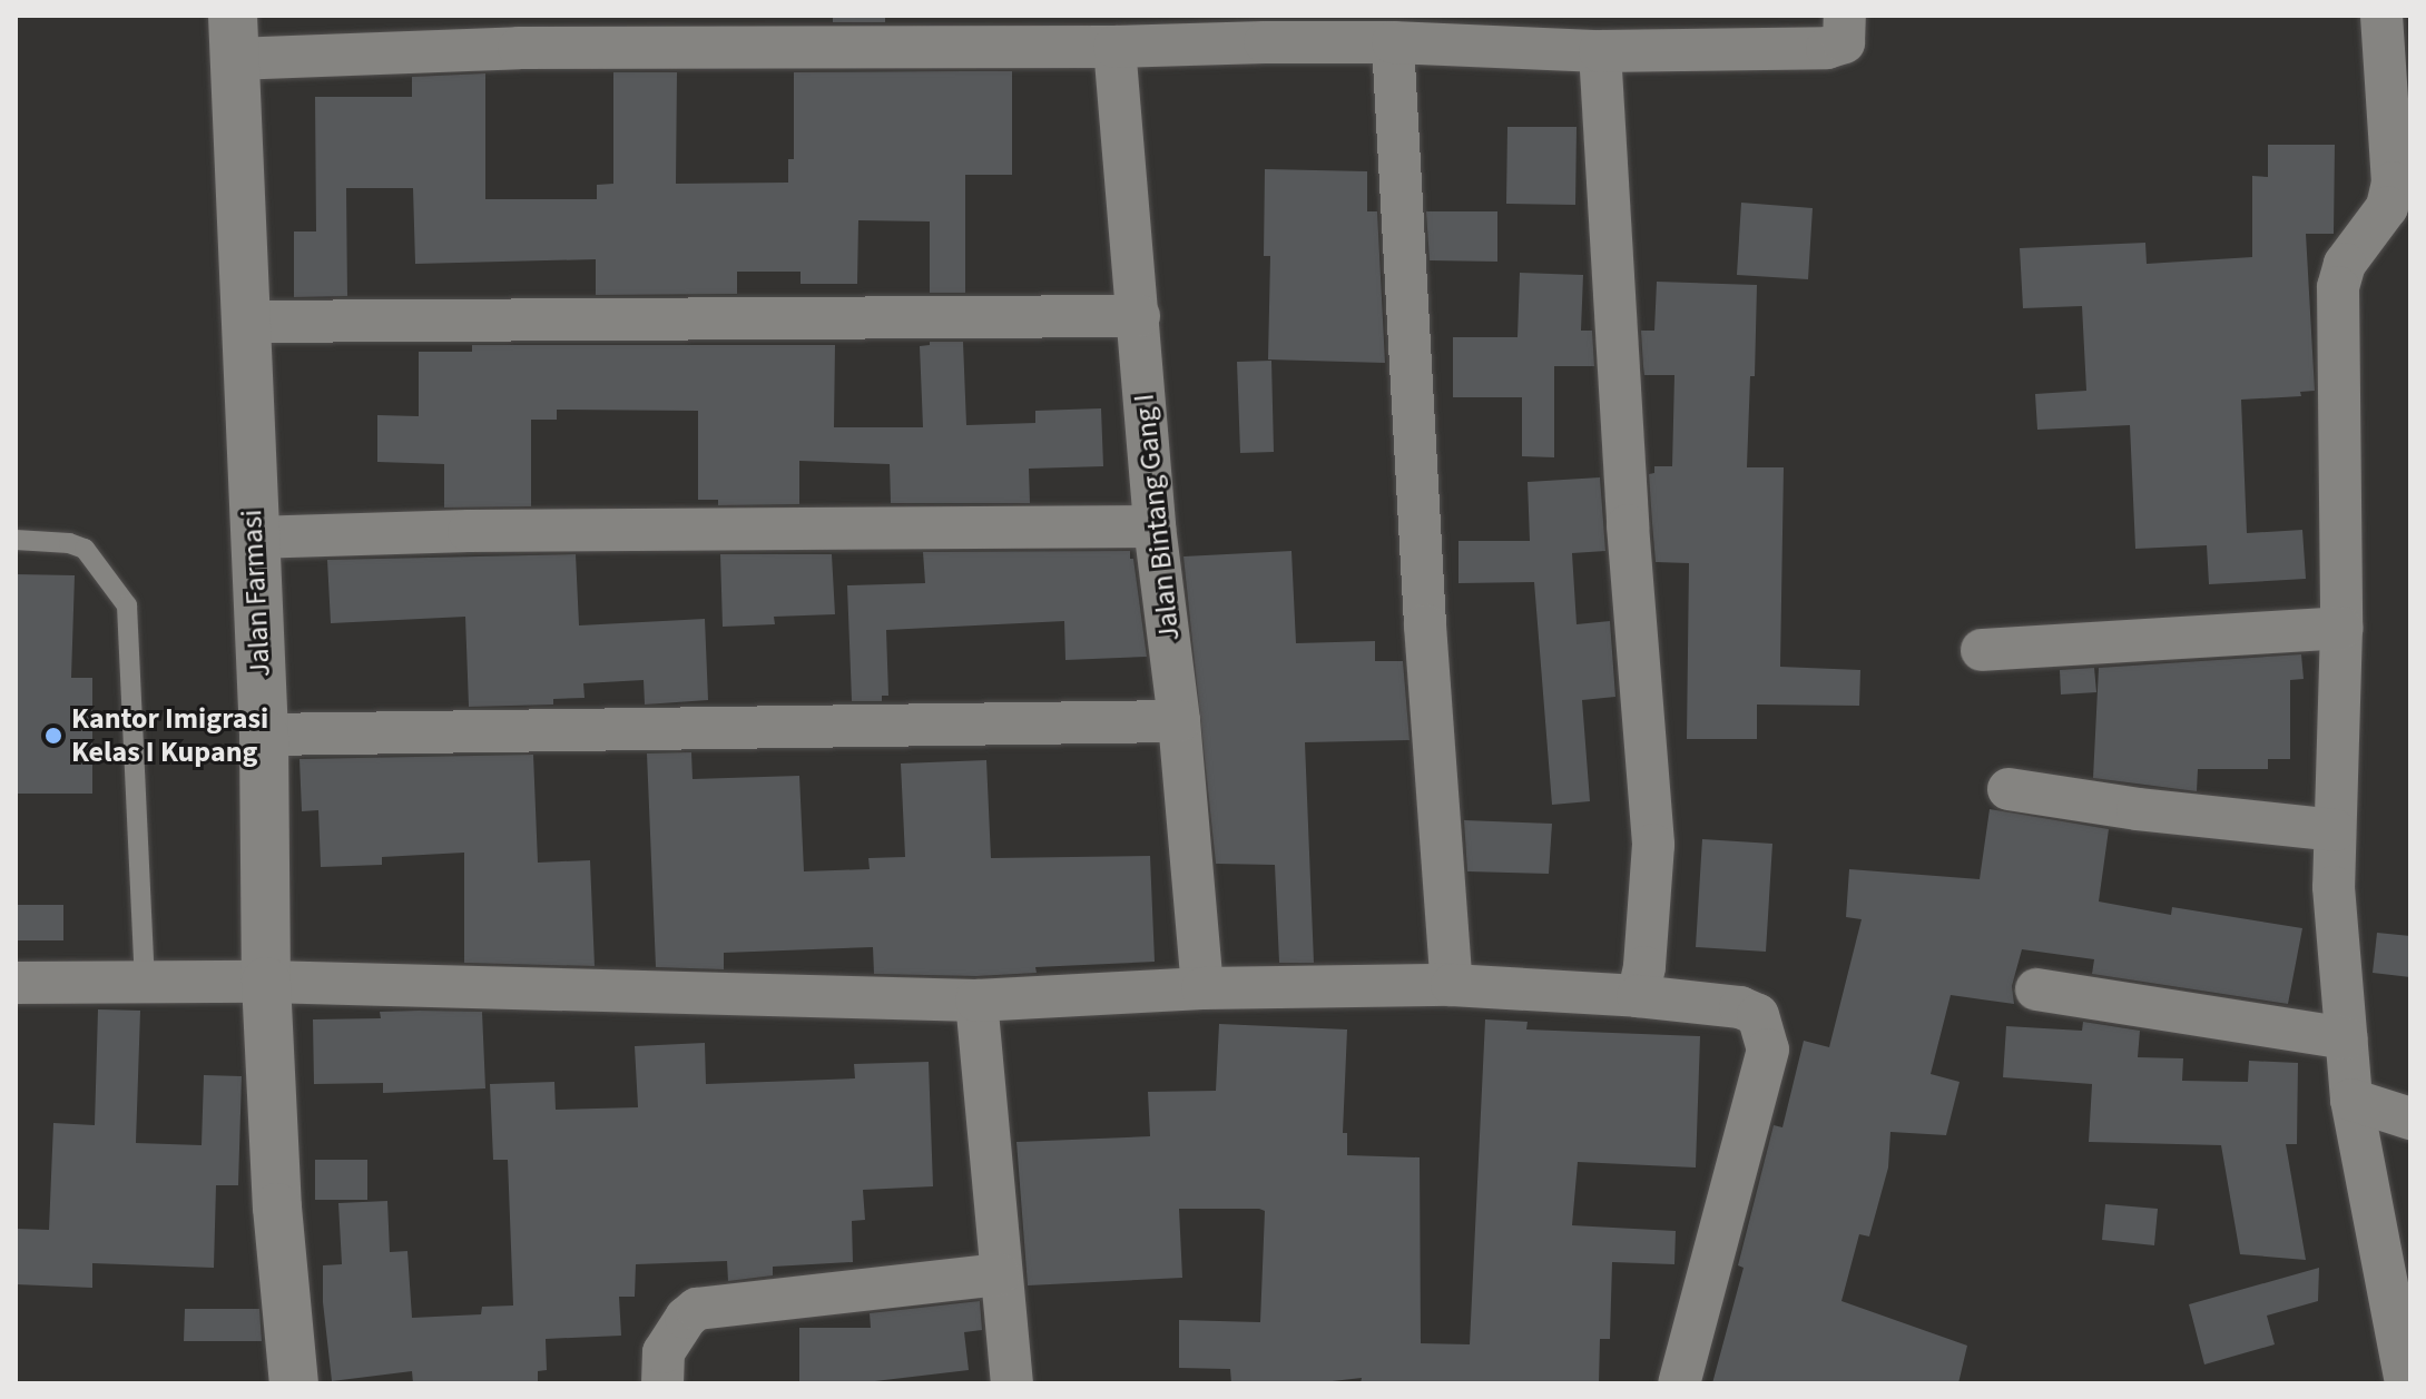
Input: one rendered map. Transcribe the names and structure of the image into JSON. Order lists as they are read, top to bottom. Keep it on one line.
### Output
{"streets":{"street":["Jalan Bintang Gang I","Jalan Farmasi"]},"places":["Kantor Imigrasi Kelas I Kupang"]}
